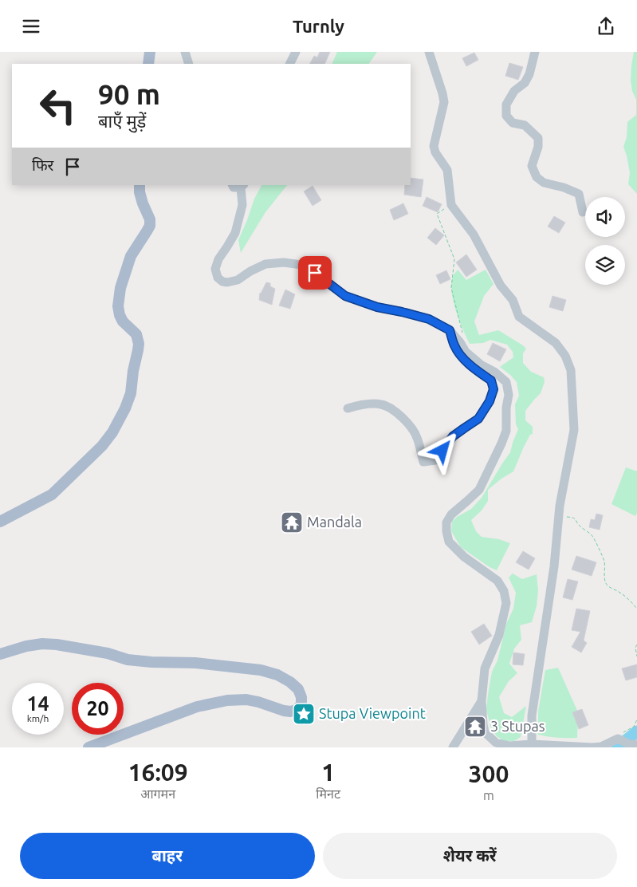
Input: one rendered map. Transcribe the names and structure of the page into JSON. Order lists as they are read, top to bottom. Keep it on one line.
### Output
{"places":{"temple":["Mandala","3 Stupas"],"place":["Stupa Viewpoint"]},"page":{"header":"Turnly","turn":["90 m","बाएँ मुड़ें"],"then":"फिर","speed":"14 km/h","limit":"20","eta":["16:09","आगमन","1","मिनट","300","m"],"buttons":["बाहर","शेयर करें"]}}
